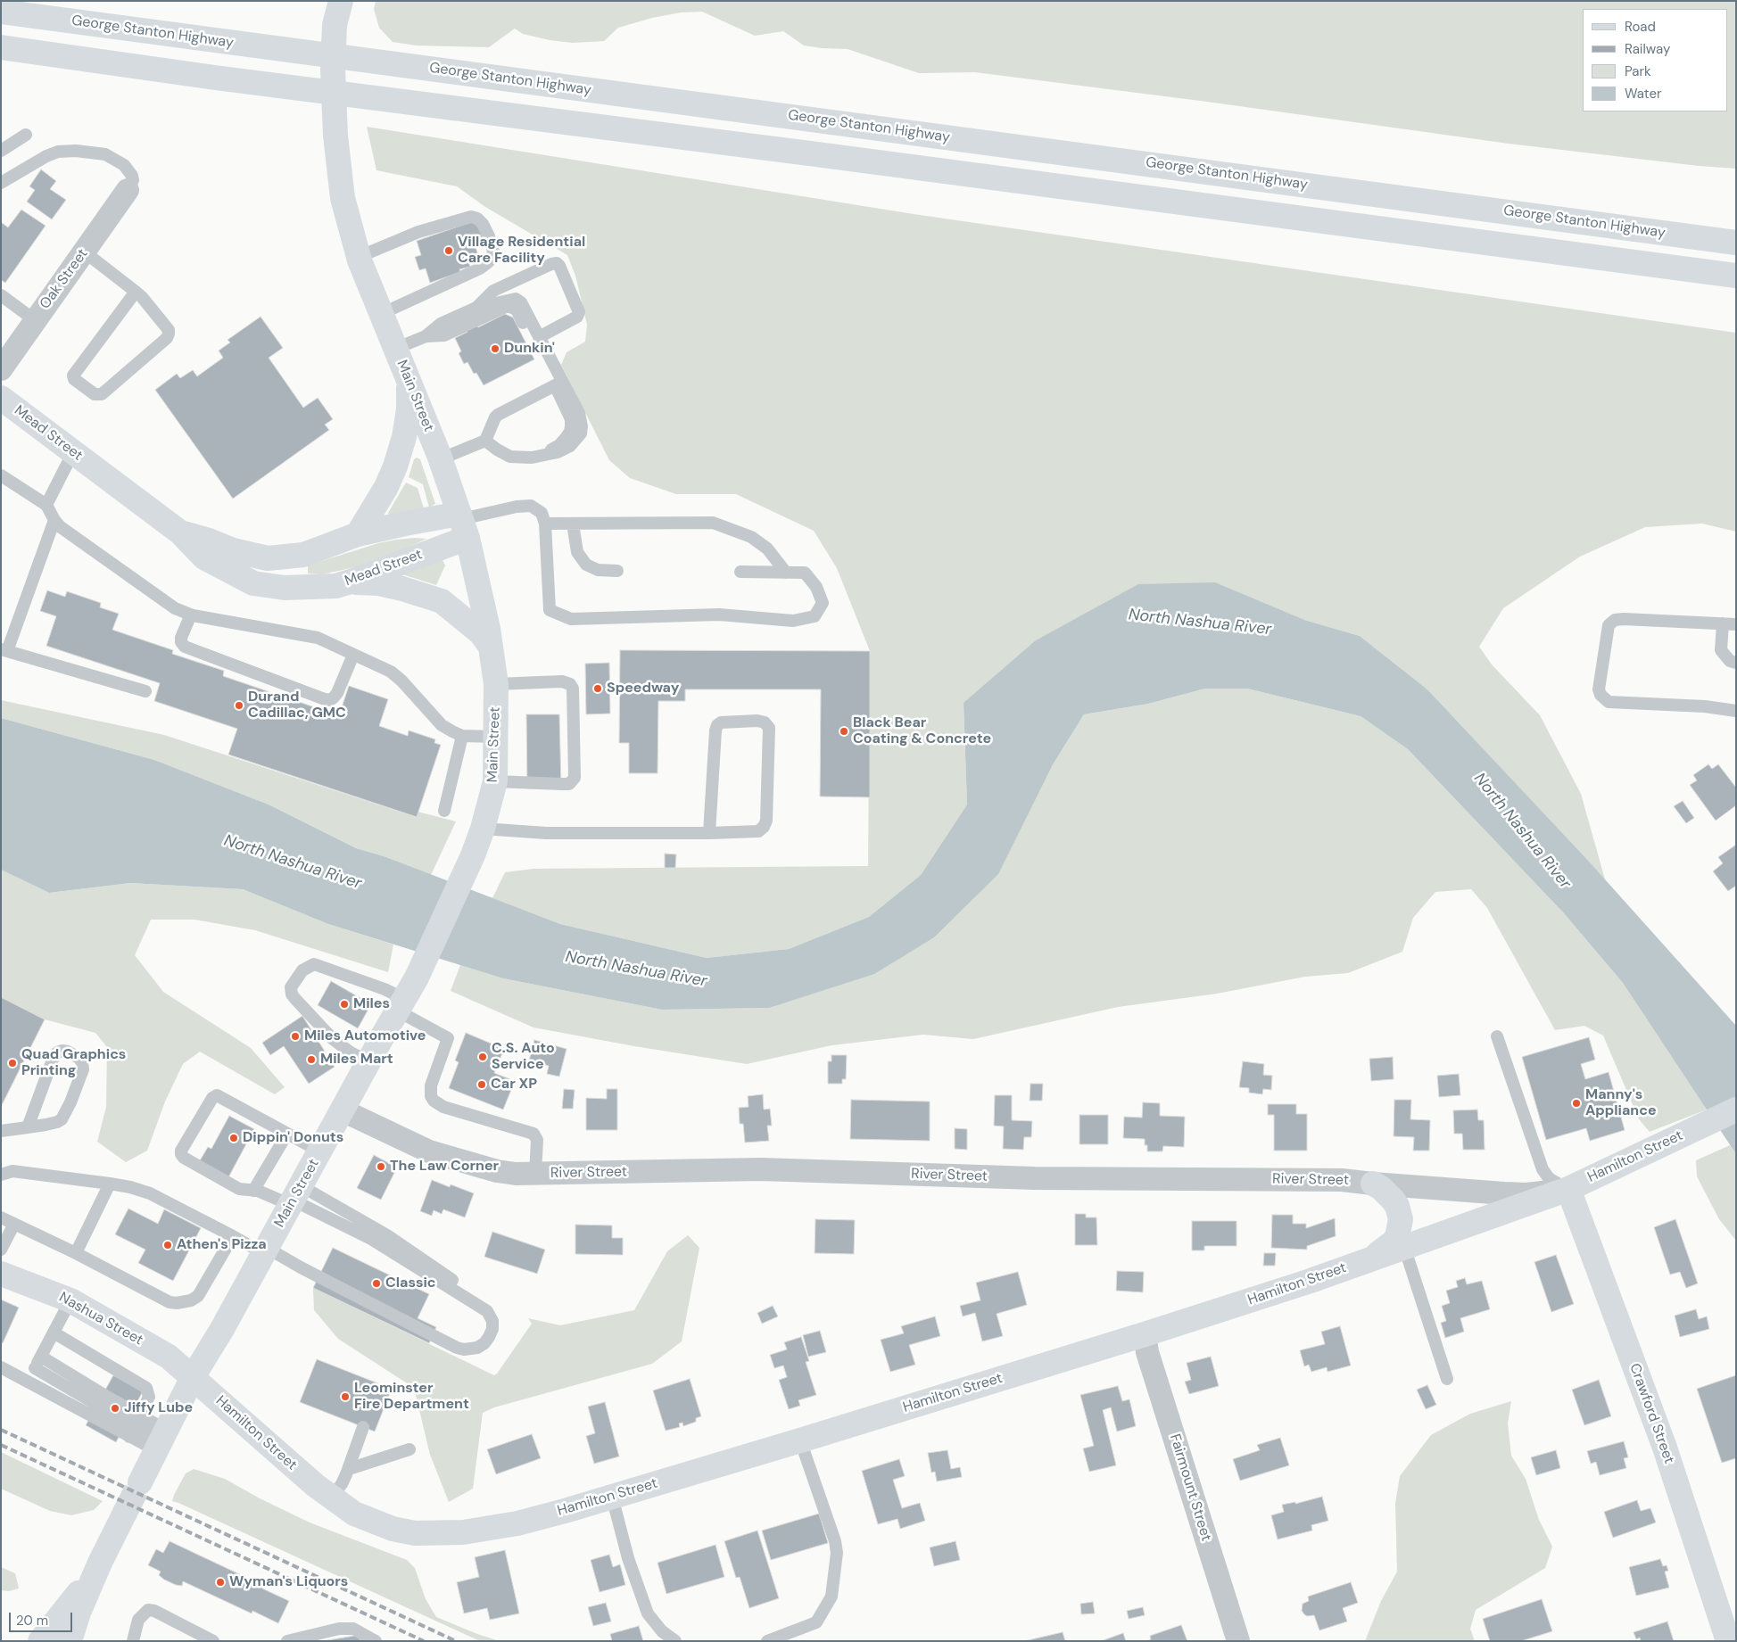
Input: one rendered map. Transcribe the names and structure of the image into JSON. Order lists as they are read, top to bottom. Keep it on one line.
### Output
{"streets":{"main road":["George Stanton Highway","Main Street","Mead Street","Hamilton Street","Nashua Street","Crawford Street"],"street":["Oak Street","River Street","Fairmount Street"]},"crossings":[["Main Street","Mead Street"],["Main Street","Hamilton Street"],["Main Street","River Street"],["Main Street","Nashua Street"],["Hamilton Street","River Street"],["Hamilton Street","Nashua Street"],["Hamilton Street","Crawford Street"],["Hamilton Street","Fairmount Street"],["River Street","Crawford Street"]],"water":["North Nashua River"],"places":["Village Residential Care Facility","Dunkin'","Speedway","Durand Cadillac, GMC","Black Bear Coating & Concrete","Miles","Miles Automotive","C.S. Auto Service","Miles Mart","Quad Graphics Printing","Car XP","Manny's Appliance","Dippin' Donuts","The Law Corner","Athen's Pizza","Classic","Leominster Fire Department","Jiffy Lube","Wyman's Liquors"],"legend":["Road","Railway","Park","Water"],"scale_bar":"20 m"}
